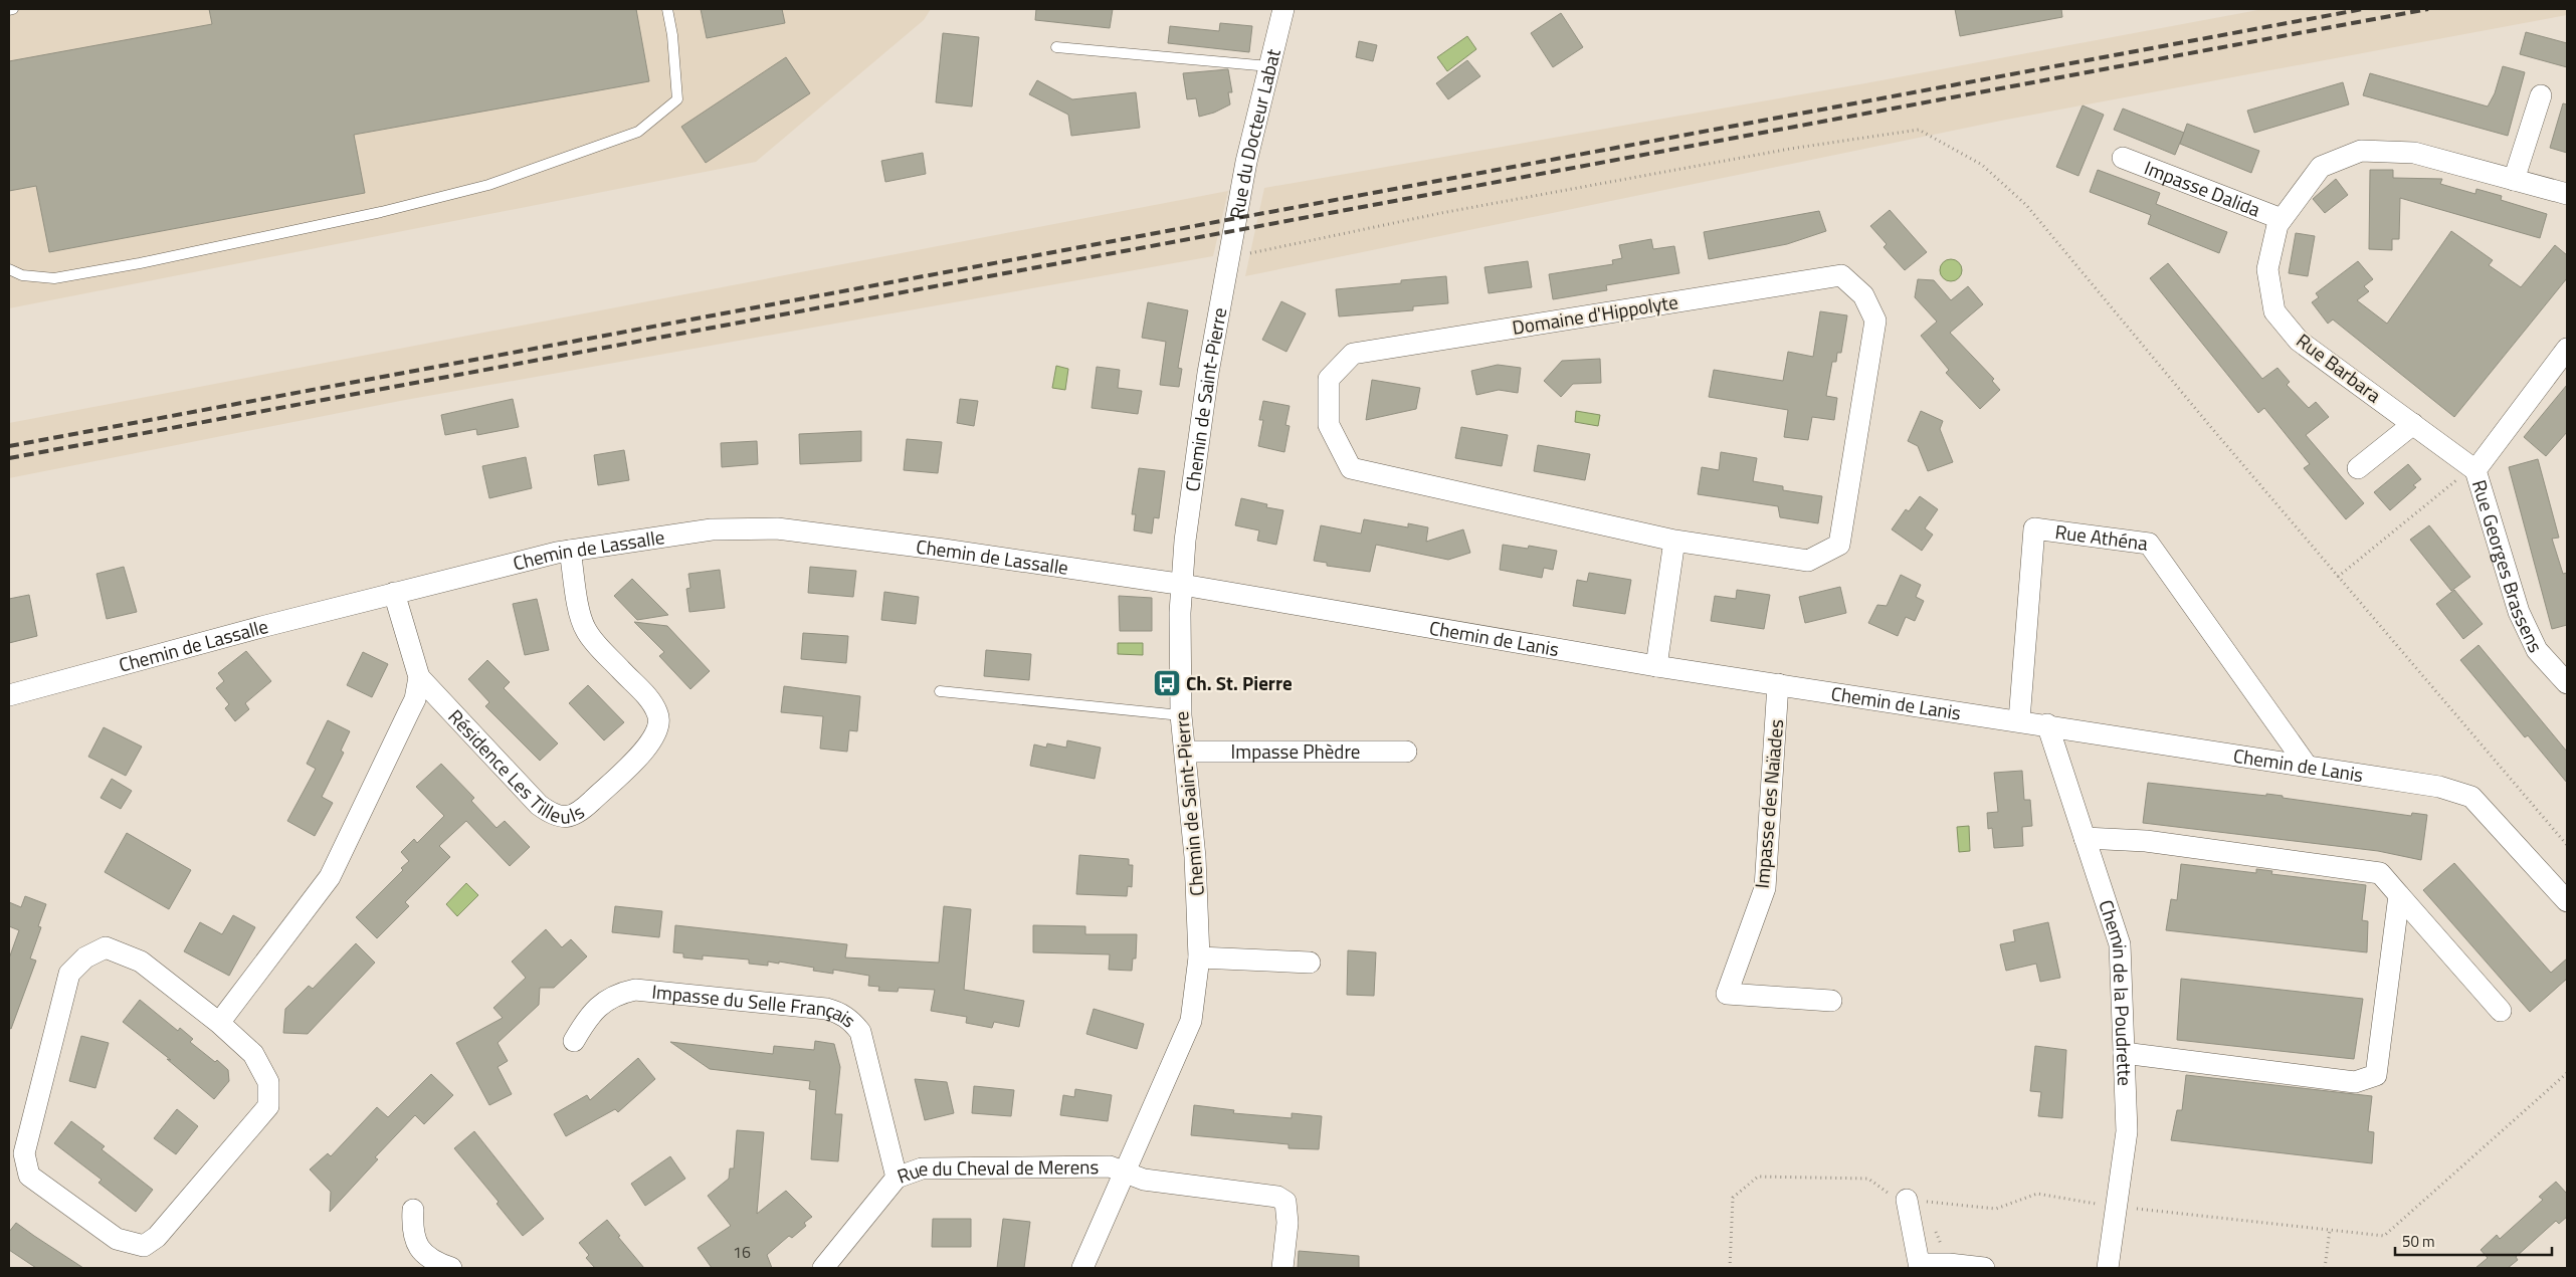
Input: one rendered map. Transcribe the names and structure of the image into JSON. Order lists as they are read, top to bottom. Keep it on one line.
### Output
{"streets":{"street":["Rue du Docteur Labat","Impasse Dalida","Domaine d'Hippolyte","Rue Barbara","Chemin de Saint-Pierre","Rue Athéna","Chemin de Lassalle","Rue Georges Brassens","Chemin de Lanis","Impasse Phèdre","Résidence Les Tilleuls","Impasse des Naïades","Chemin de la Poudrette","Impasse du Selle Français","Rue du Cheval de Merens"]},"crossings":[["Rue du Docteur Labat","Chemin de Saint-Pierre"],["Impasse Dalida","Rue Barbara"],["Rue Barbara","Rue Georges Brassens"],["Chemin de Saint-Pierre","Chemin de Lassalle"],["Chemin de Saint-Pierre","Chemin de Lanis"],["Chemin de Saint-Pierre","Impasse Phèdre"],["Chemin de Saint-Pierre","Rue du Cheval de Merens"],["Rue Athéna","Chemin de Lanis"],["Chemin de Lassalle","Chemin de Lanis"],["Chemin de Lassalle","Résidence Les Tilleuls"],["Chemin de Lanis","Impasse des Naïades"],["Chemin de Lanis","Chemin de la Poudrette"],["Impasse du Selle Français","Rue du Cheval de Merens"]],"places":{"bus stop":["Ch. St. Pierre"]},"house_numbers":["16"],"scale_bar":"50 m"}
